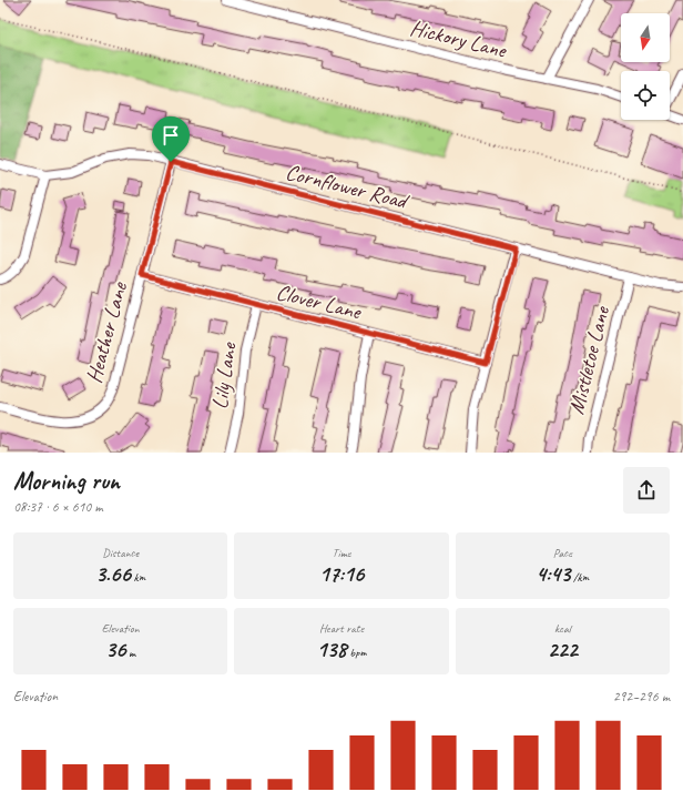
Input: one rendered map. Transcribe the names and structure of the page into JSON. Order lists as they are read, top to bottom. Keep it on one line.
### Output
{"streets":{"street":["Hickory Lane","Cornflower Road","Clover Lane","Heather Lane","Mistletoe Lane","Lily Lane"]},"crossings":[["Cornflower Road","Heather Lane"],["Cornflower Road","Mistletoe Lane"],["Clover Lane","Heather Lane"],["Clover Lane","Lily Lane"]],"north":"bottom","page":{"heading":["Morning run","08:37 · 6 × 610 m"],"stats":[["Distance","3.66 km"],["Time","17:16"],["Pace","4:43 /km"],["Elevation","36 m"],["Heart rate","138 bpm"],["kcal","222"]],"chart":["Elevation","292–296 m"]}}
